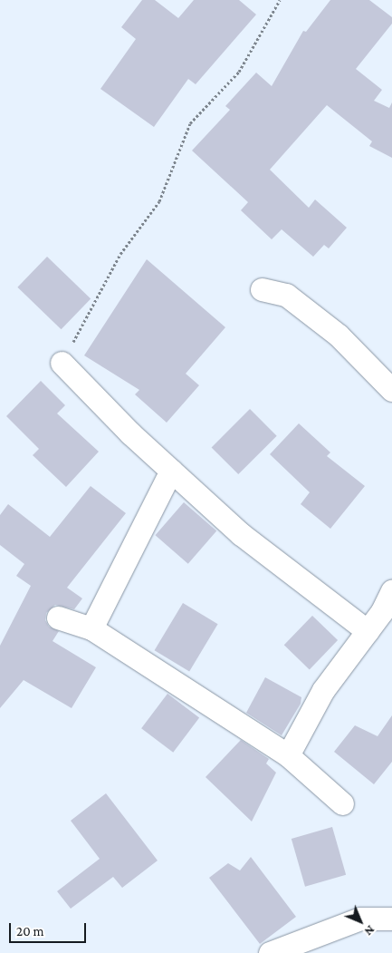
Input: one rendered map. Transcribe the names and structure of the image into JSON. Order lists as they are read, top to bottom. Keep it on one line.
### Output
{"scale_bar":"20 m","north":"bottom right"}
